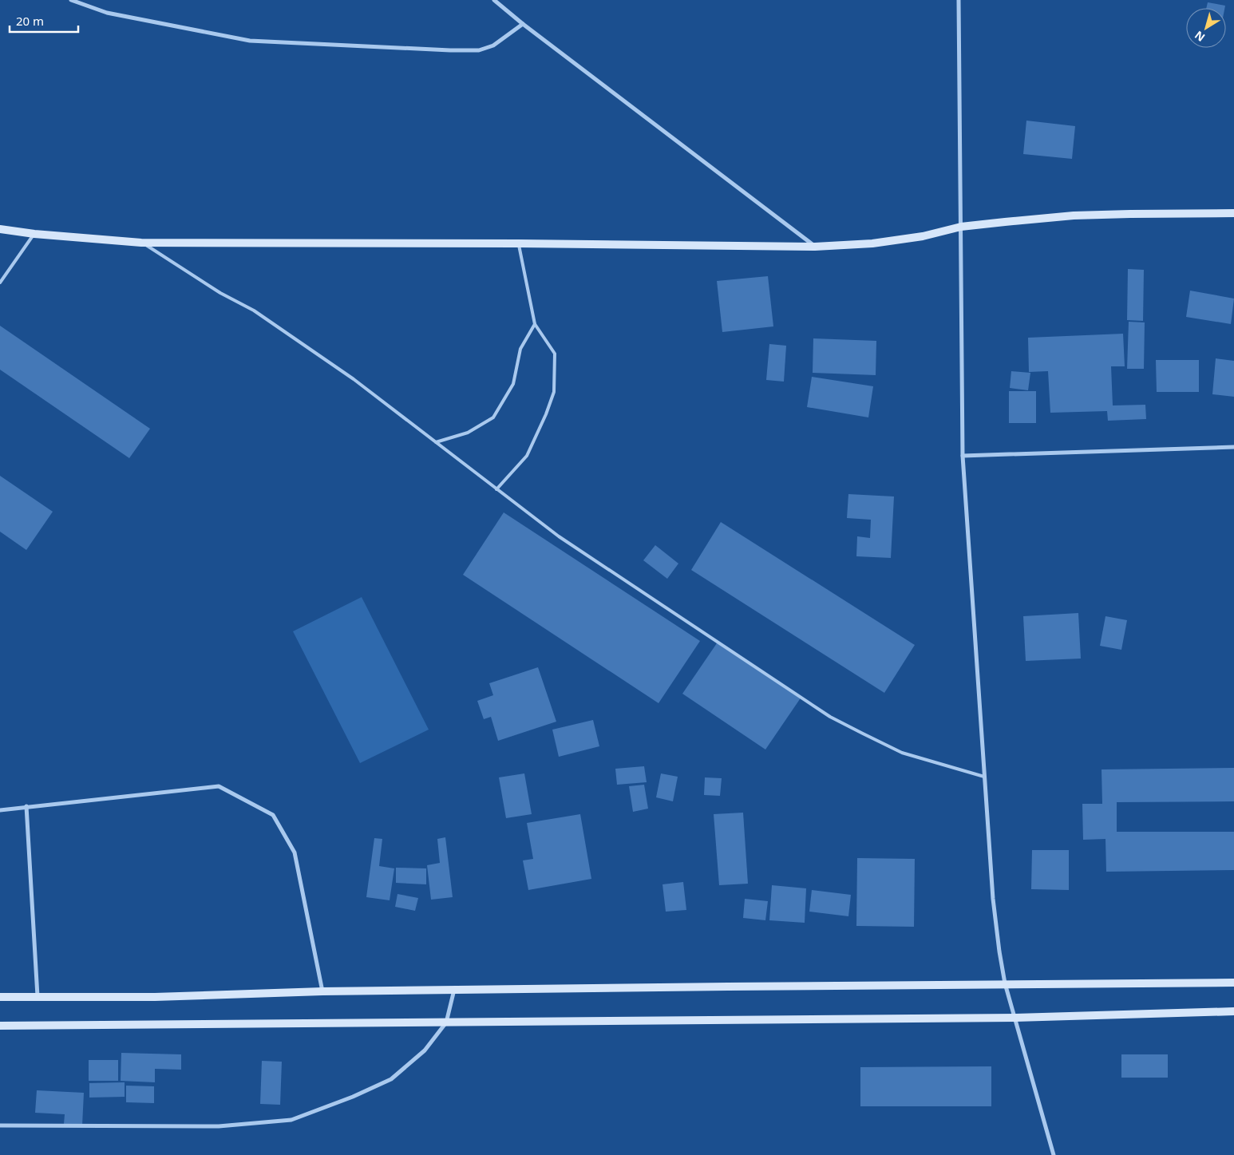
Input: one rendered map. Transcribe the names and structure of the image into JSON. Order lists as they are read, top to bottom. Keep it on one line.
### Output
{"scale_bar":"20 m","north":"bottom left"}
